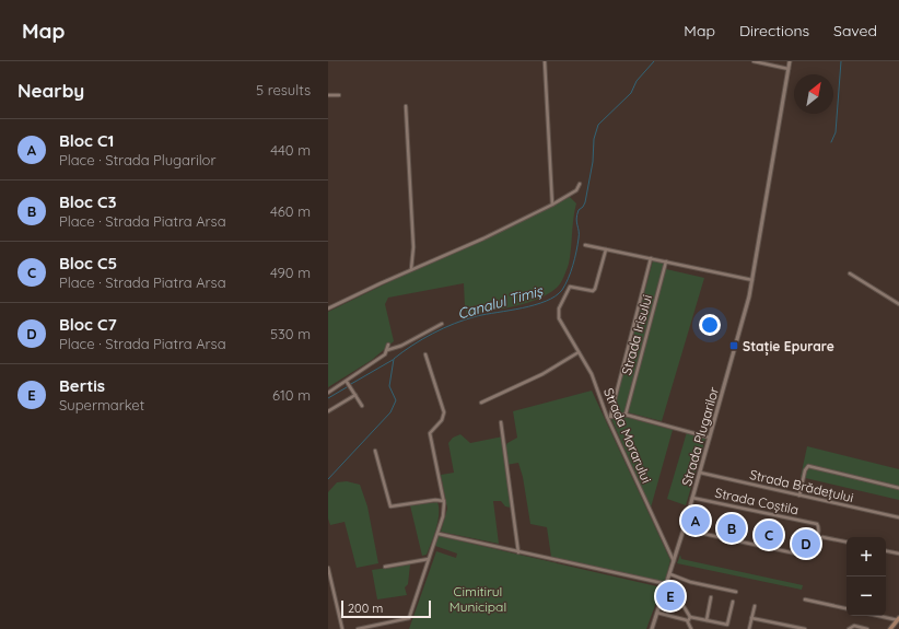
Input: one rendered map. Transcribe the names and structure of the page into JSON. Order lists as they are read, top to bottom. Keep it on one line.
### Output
{"streets":{"street":["Strada Irisului","Strada Morarului","Strada Plugarilor","Strada Brădețului","Strada Coștila"]},"crossings":[["Strada Morarului","Strada Plugarilor"],["Strada Plugarilor","Strada Brădețului"],["Strada Plugarilor","Strada Coștila"]],"water":["Canalul Timiș"],"parks":["Cimitirul Municipal"],"places":{"transit":["Stație Epurare"]},"scale_bar":"200 m","north":"top right","page":{"header":"Map","nav":["Map","Directions","Saved"],"heading":["Nearby","5 results"],"list":[{"mark":"A","name":"Bloc C1","note":"Place · Strada Plugarilor","value":"440 m"},{"mark":"B","name":"Bloc C3","note":"Place · Strada Piatra Arsa","value":"460 m"},{"mark":"C","name":"Bloc C5","note":"Place · Strada Piatra Arsa","value":"490 m"},{"mark":"D","name":"Bloc C7","note":"Place · Strada Piatra Arsa","value":"530 m"},{"mark":"E","name":"Bertis","note":"Supermarket","value":"610 m"}],"pins":["A","B","C","D","E"],"map_buttons":["+","−"],"scale":"200 m"}}
